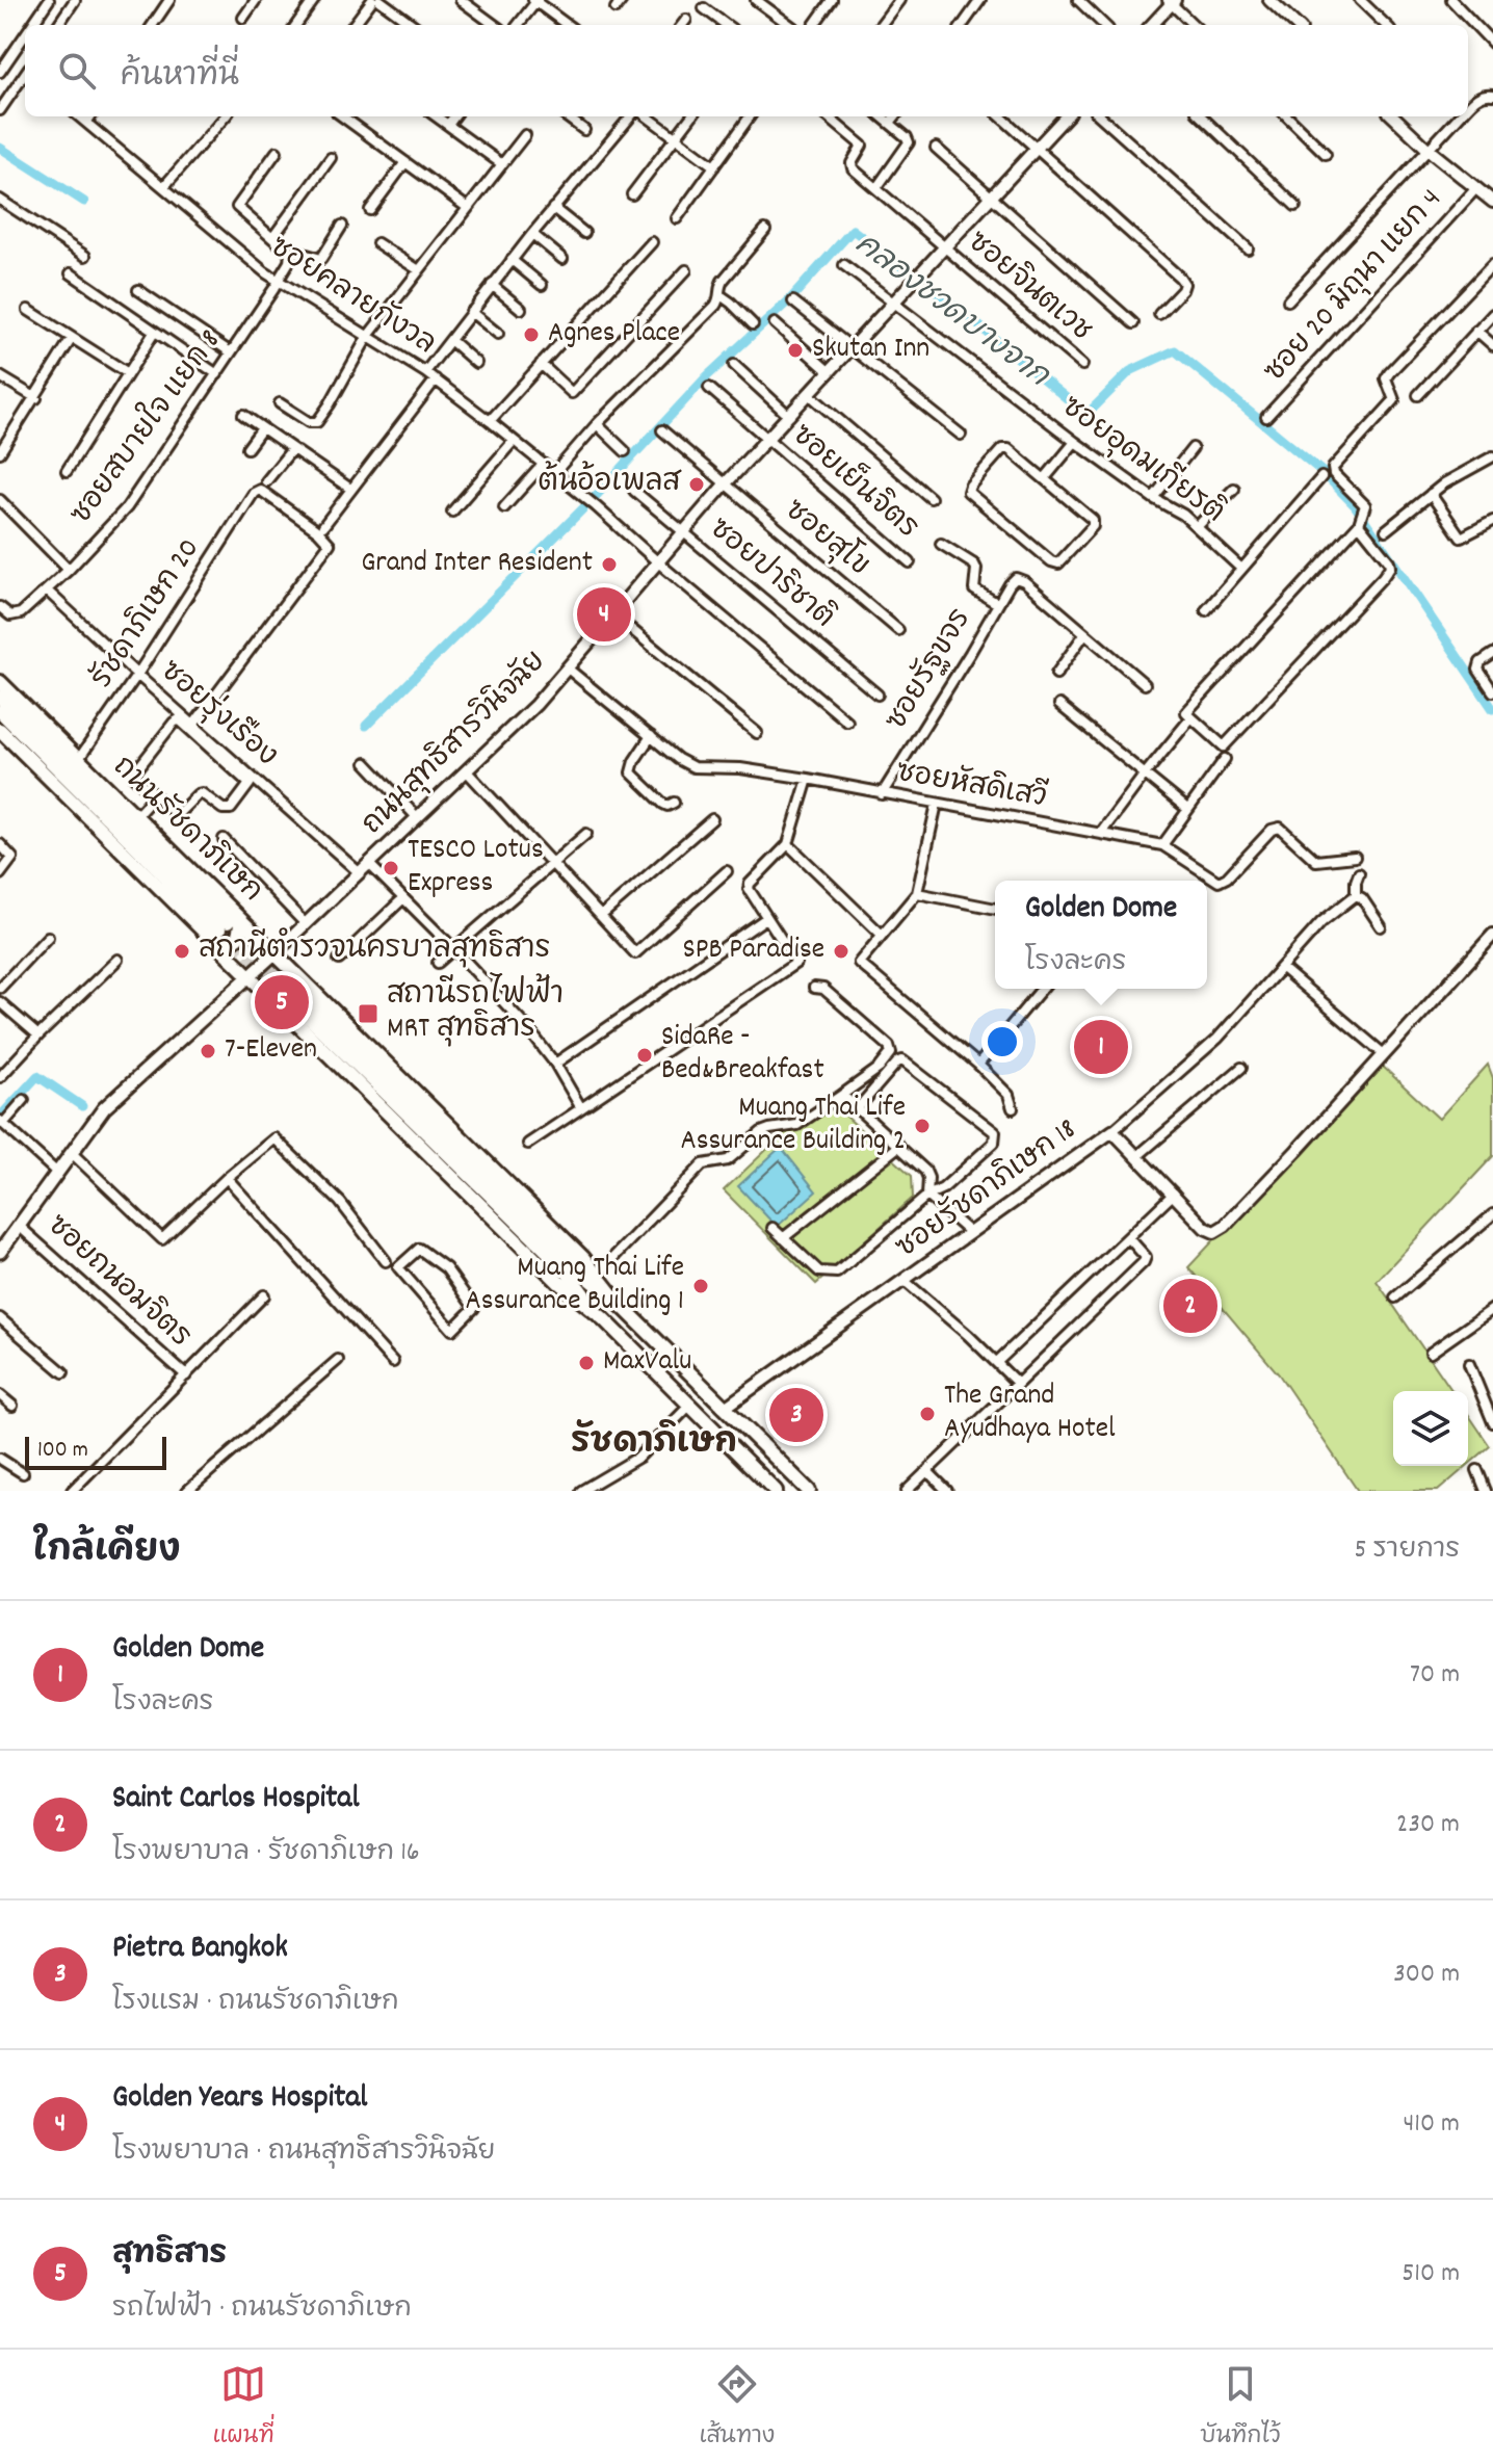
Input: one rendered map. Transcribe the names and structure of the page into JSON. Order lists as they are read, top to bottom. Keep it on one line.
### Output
{"streets":{"main road":["ถนนสุทธิสารวินิจฉัย","ถนนรัชดาภิเษก"],"street":["ซอย 20 มิถุนา แยก 4","ซอยจินตเวช","ซอยคลายกังวล","ซอยสบายใจ แยก 8","ซอยอุดมเกียรติ","ซอยเย็นจิตร","ซอยสุโข","ซอยปาริชาติ","รัชดาภิเษก 20","ซอยรัฐขจร","ซอยรุ่งเรือง","ซอยหัสดิเสวี","ซอยรัชดาภิเษก 18","ซอยถนอมจิตร"]},"crossings":[["ซอยจินตเวช","ถนนสุทธิสารวินิจฉัย"],["ซอยคลายกังวล","ซอยสบายใจ แยก 8"],["ซอยคลายกังวล","ถนนสุทธิสารวินิจฉัย"],["ซอยสบายใจ แยก 8","ซอยรุ่งเรือง"],["ซอยอุดมเกียรติ","ถนนสุทธิสารวินิจฉัย"],["ซอยเย็นจิตร","ถนนสุทธิสารวินิจฉัย"],["ซอยสุโข","ถนนสุทธิสารวินิจฉัย"],["ซอยปาริชาติ","ถนนสุทธิสารวินิจฉัย"],["รัชดาภิเษก 20","ซอยรุ่งเรือง"],["รัชดาภิเษก 20","ถนนรัชดาภิเษก"],["ซอยรัฐขจร","ซอยหัสดิเสวี"],["ซอยรุ่งเรือง","ถนนสุทธิสารวินิจฉัย"],["ถนนสุทธิสารวินิจฉัย","ซอยหัสดิเสวี"],["ถนนสุทธิสารวินิจฉัย","ถนนรัชดาภิเษก"],["ถนนสุทธิสารวินิจฉัย","ซอยถนอมจิตร"],["ถนนรัชดาภิเษก","ซอยรัชดาภิเษก 18"]],"districts":["รัชดาภิเษก"],"water":["คลองชวดบางจาก"],"places":{"other":["Agnes Place","Skutan Inn","ต้นอ้อเพลส","Grand Inter Resident","TESCO Lotus Express","สถานีตำรวจนครบาลสุทธิสาร","SPB Paradise","7-Eleven","SidaRe - Bed&Breakfast","Muang Thai Life Assurance Building 2","Muang Thai Life Assurance Building 1","MaxValu","The Grand Ayudhaya Hotel"],"transit":["สถานีรถไฟฟ้า MRT สุทธิสาร"]},"scale_bar":"100 m","page":{"search":"ค้นหาที่นี่","pins":["4","5","1","2","3"],"popup":["Golden Dome","โรงละคร"],"scale":"100 m","heading":["ใกล้เคียง","5 รายการ"],"list":[{"mark":"1","name":"Golden Dome","note":"โรงละคร","value":"70 m"},{"mark":"2","name":"Saint Carlos Hospital","note":"โรงพยาบาล · รัชดาภิเษก 16","value":"230 m"},{"mark":"3","name":"Pietra Bangkok","note":"โรงแรม · ถนนรัชดาภิเษก","value":"300 m"},{"mark":"4","name":"Golden Years Hospital","note":"โรงพยาบาล · ถนนสุทธิสารวินิจฉัย","value":"410 m"},{"mark":"5","name":"สุทธิสาร","note":"รถไฟฟ้า · ถนนรัชดาภิเษก","value":"510 m"}],"nav":["แผนที่","เส้นทาง","บันทึกไว้"]}}
